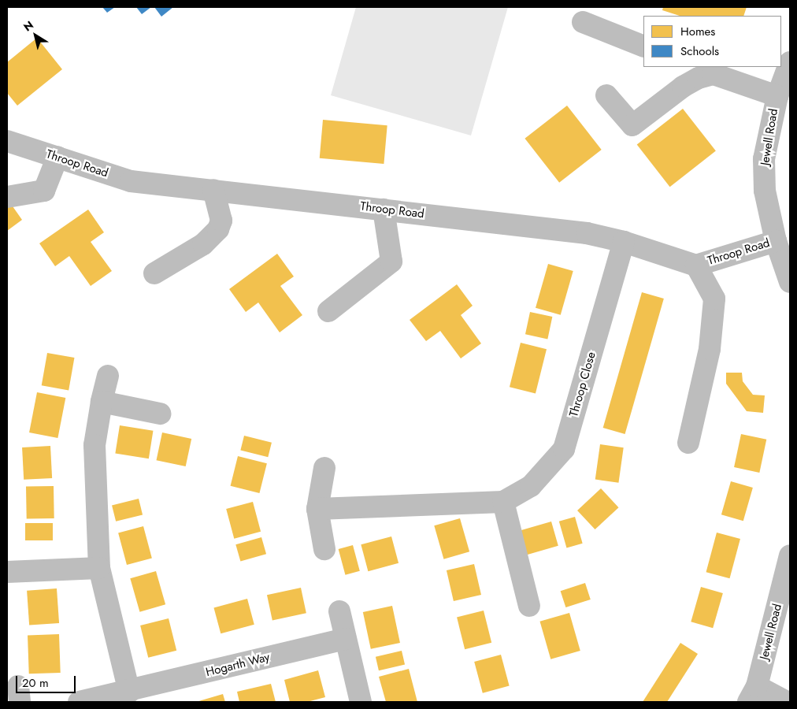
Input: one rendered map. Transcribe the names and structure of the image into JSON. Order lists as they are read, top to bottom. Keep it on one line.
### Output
{"streets":{"street":["Jewell Road","Throop Road","Throop Close","Hogarth Way"]},"crossings":[["Jewell Road","Throop Road"],["Throop Road","Throop Close"]],"legend":["Homes","Schools"],"scale_bar":"20 m","north":"top left"}
